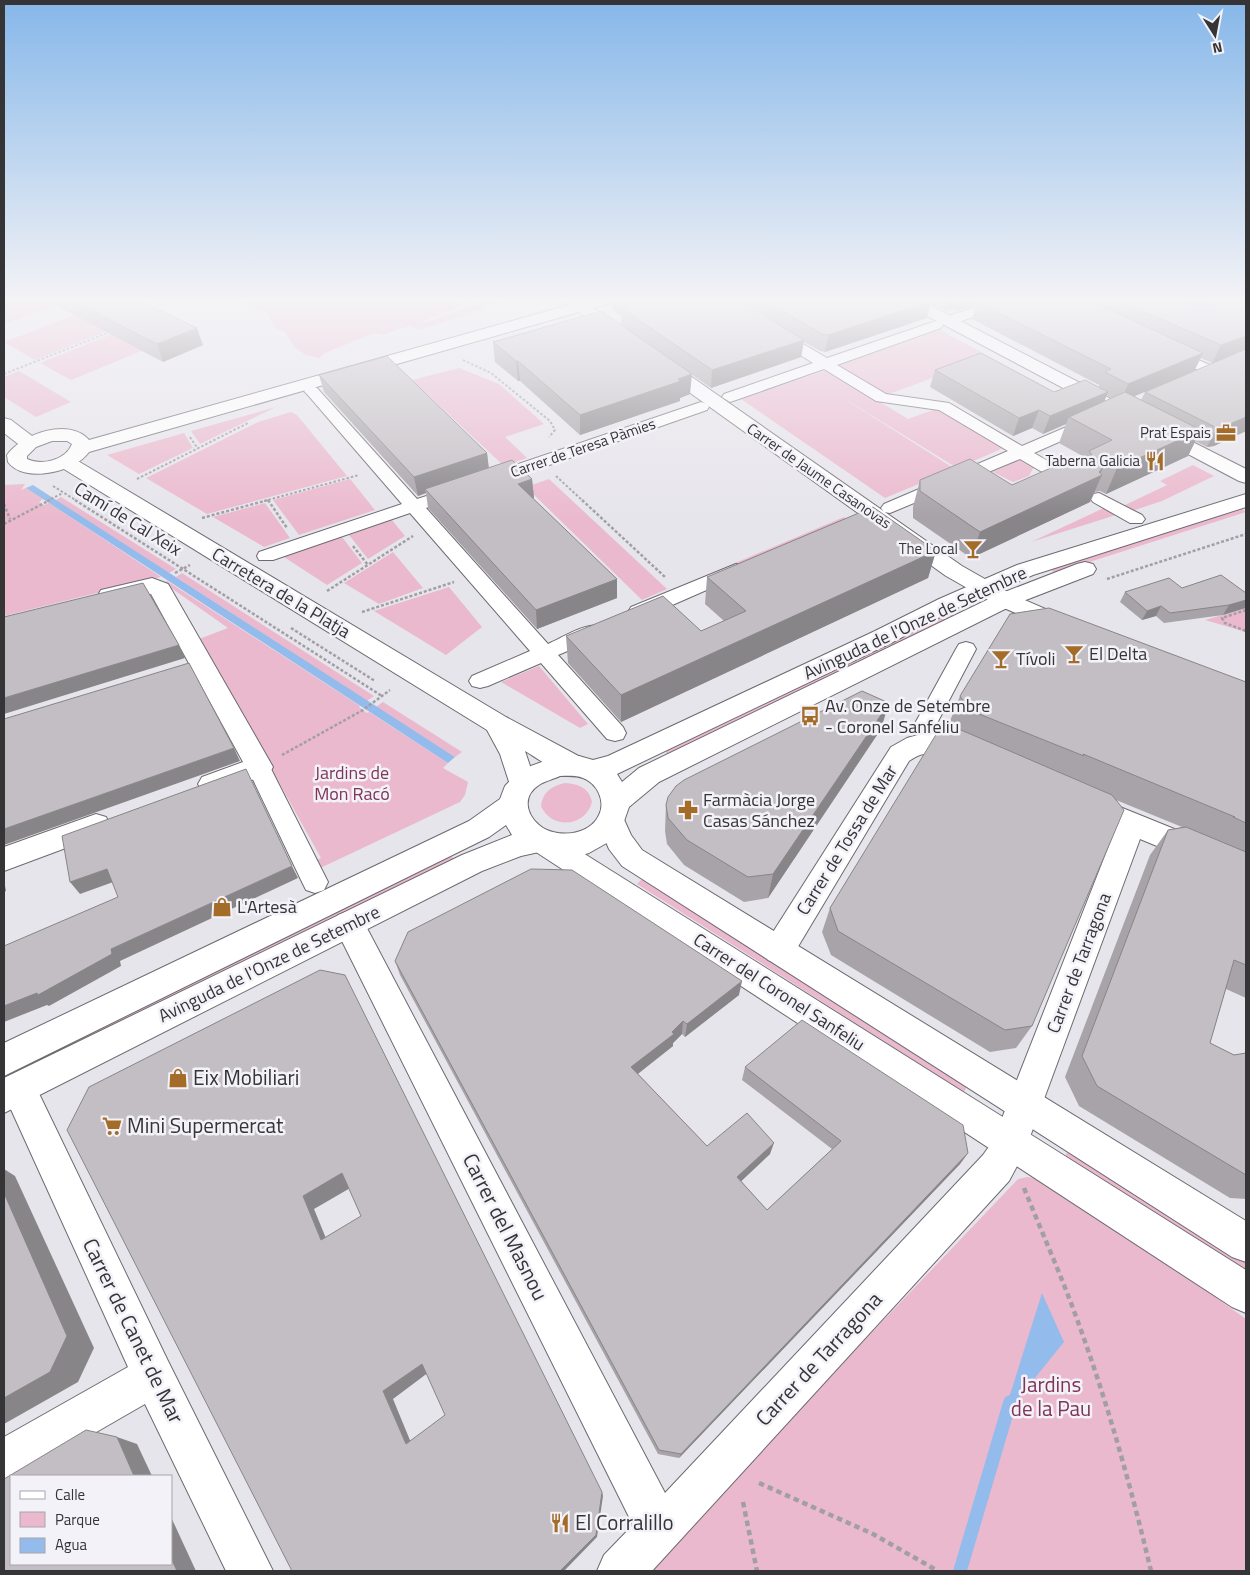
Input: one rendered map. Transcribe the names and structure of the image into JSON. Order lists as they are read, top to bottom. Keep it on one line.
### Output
{"streets":{"street":["Carrer de Teresa Pàmies","Carrer de Jaume Casanovas","Carretera de la Platja","Avinguda de l'Onze de Setembre","Carrer de Tossa de Mar","Carrer de Tarragona","Carrer del Coronel Sanfeliu","Carrer del Masnou","Carrer de Canet de Mar"],"path":["Camí de Cal Xeix"]},"crossings":[["Carrer de Jaume Casanovas","Avinguda de l'Onze de Setembre"],["Carretera de la Platja","Avinguda de l'Onze de Setembre"],["Carretera de la Platja","Carrer del Coronel Sanfeliu"],["Avinguda de l'Onze de Setembre","Carrer del Coronel Sanfeliu"],["Avinguda de l'Onze de Setembre","Carrer del Masnou"],["Avinguda de l'Onze de Setembre","Carrer de Canet de Mar"],["Carrer de Tossa de Mar","Carrer del Coronel Sanfeliu"],["Carrer de Tarragona","Carrer del Coronel Sanfeliu"],["Carrer de Tarragona","Carrer del Masnou"]],"parks":["Jardins de Mon Racó","Jardins de la Pau"],"places":{"office":["Prat Espais"],"restaurant":["Taberna Galicia","El Corralillo"],"bar":["The Local","El Delta","Tívoli"],"bus stop":["Av. Onze de Setembre - Coronel Sanfeliu"],"pharmacy":["Farmàcia Jorge Casas Sánchez"],"shop":["L'Artesà","Eix Mobiliari"],"supermarket":["Mini Supermercat"]},"legend":["Calle","Parque","Agua"],"north":"bottom"}
